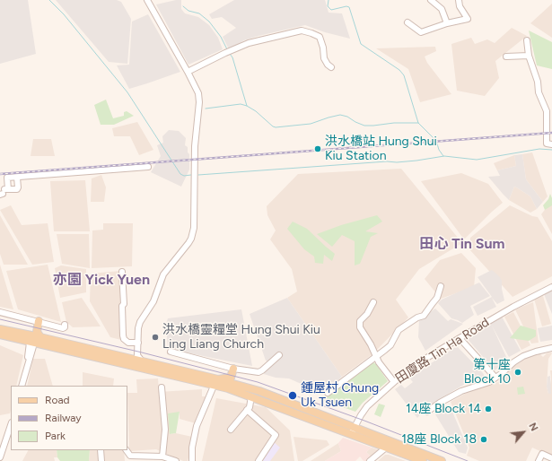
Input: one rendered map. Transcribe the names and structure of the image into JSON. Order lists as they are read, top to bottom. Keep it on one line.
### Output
{"streets":{"street":["田廈路 Tin Ha Road"]},"districts":["田心 Tin Sum","亦園 Yick Yuen"],"places":["洪水橋站 Hung Shui Kiu Station","洪水橋靈糧堂 Hung Shui Kiu Ling Liang Church","第十座 Block 10","鍾屋村 Chung Uk Tsuen","14座 Block 14","18座 Block 18"],"legend":["Road","Railway","Park"],"north":"top right"}
